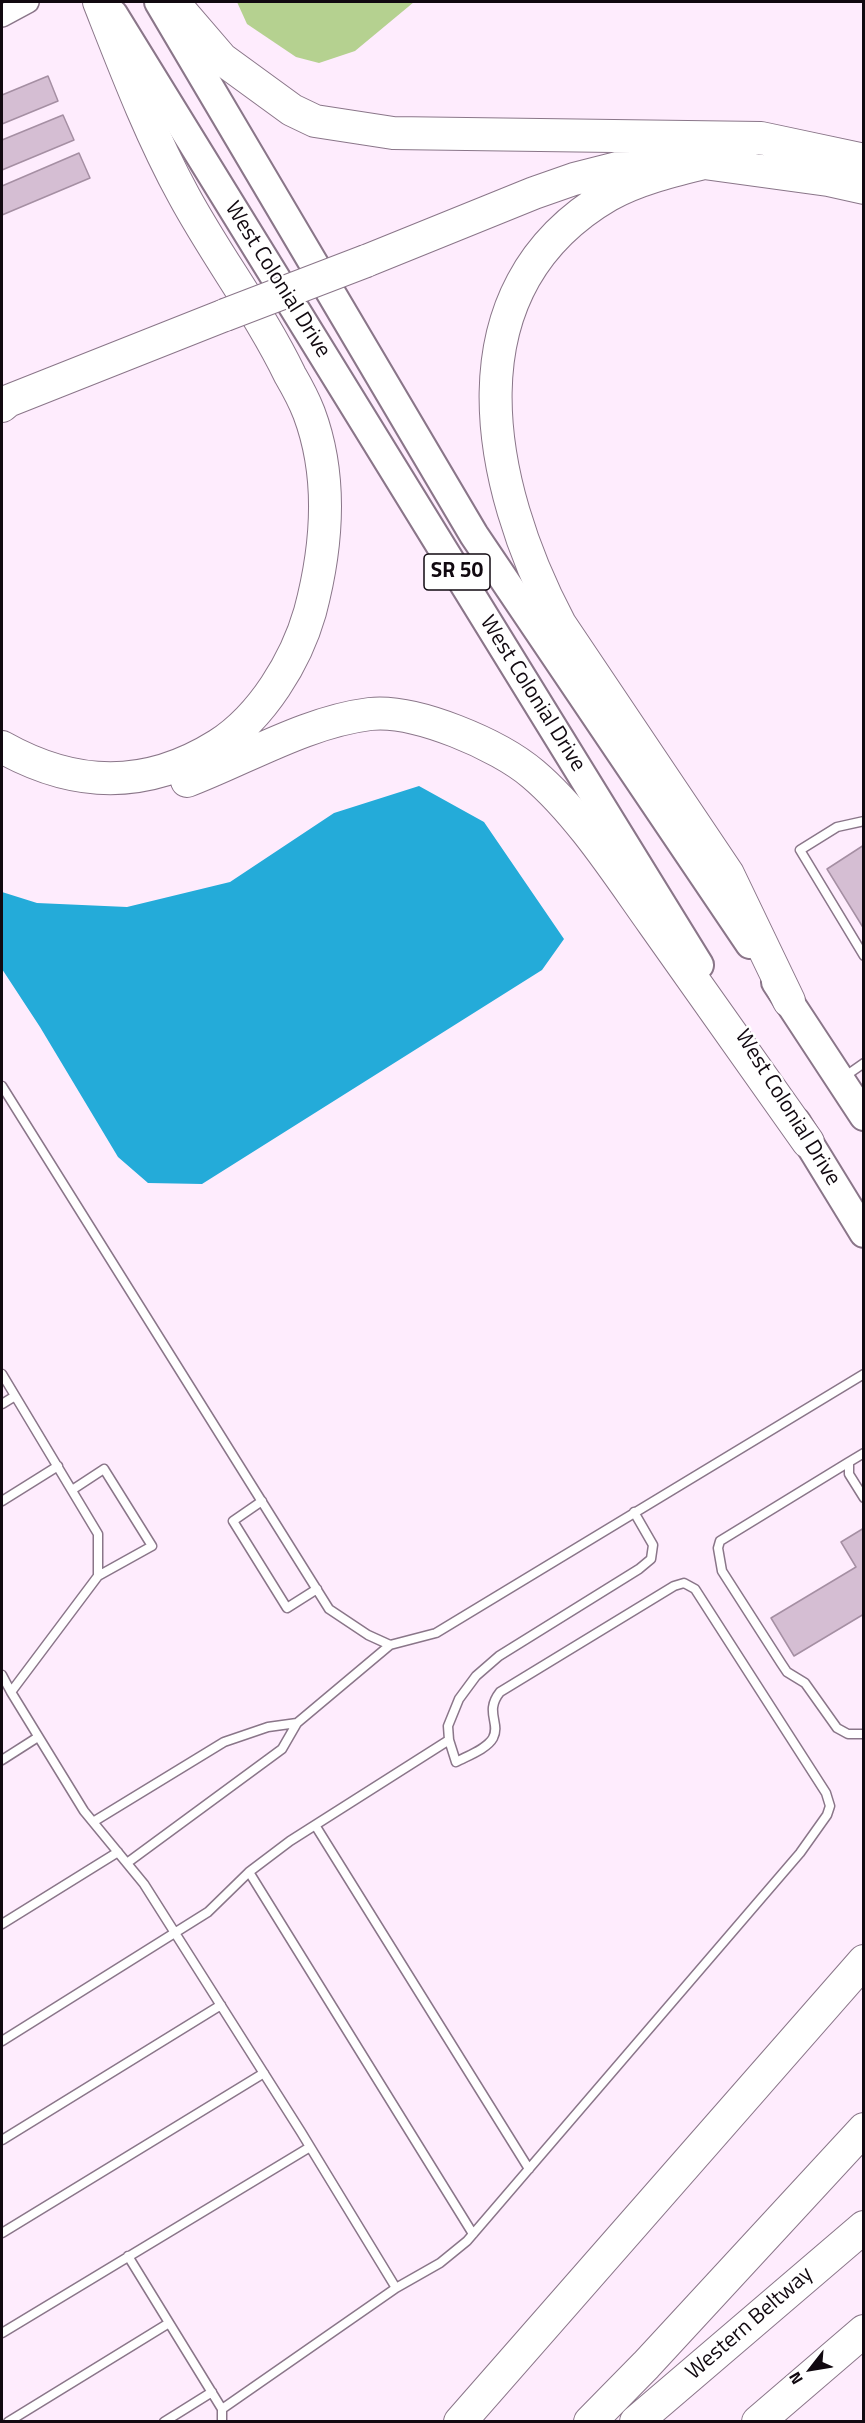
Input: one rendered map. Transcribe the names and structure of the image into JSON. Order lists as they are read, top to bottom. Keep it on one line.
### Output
{"streets":{"highway":["West Colonial Drive","SR 50","Western Beltway"]},"north":"bottom left"}
